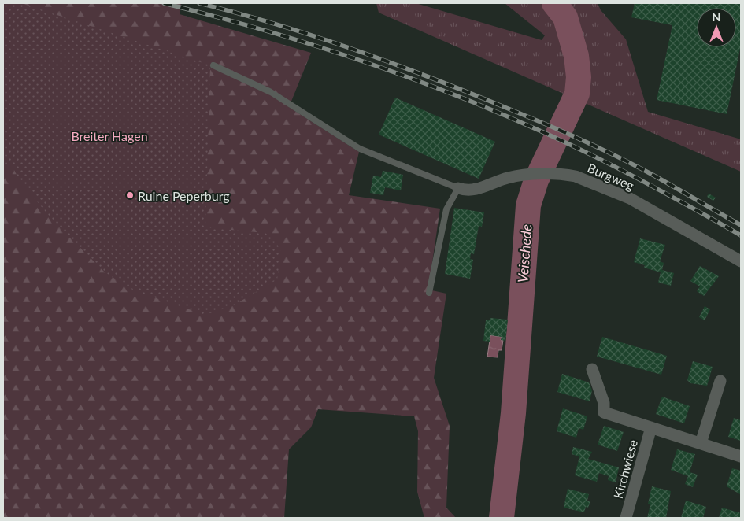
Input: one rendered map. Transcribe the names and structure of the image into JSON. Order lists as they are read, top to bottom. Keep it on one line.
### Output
{"streets":{"street":["Burgweg","Kirchwiese"]},"water":["Veischede"],"parks":["Breiter Hagen"],"places":["Ruine Peperburg"],"north":"top"}
